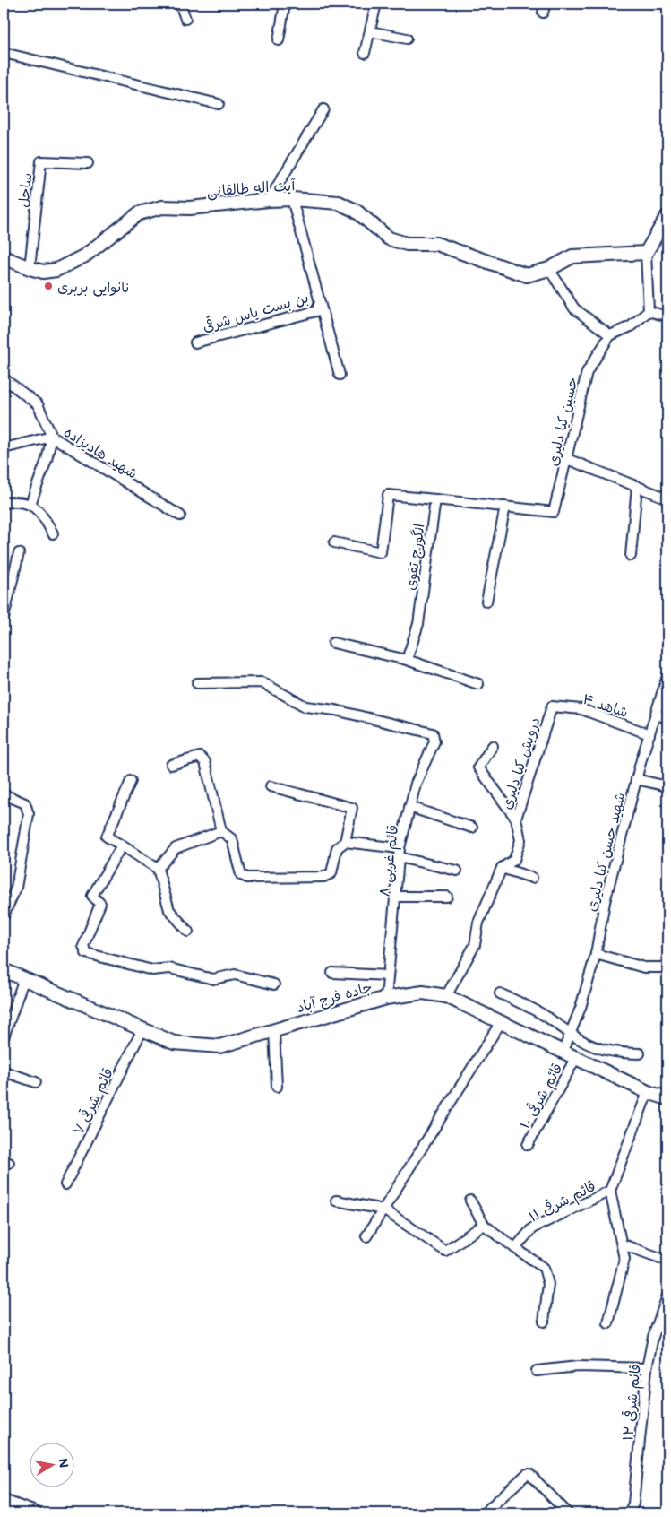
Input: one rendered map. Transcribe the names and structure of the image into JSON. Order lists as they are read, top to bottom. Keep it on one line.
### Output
{"streets":{"street":["آیت اله طالقانی","ساحل","بن بست یاس شرقی","حسین کیا دلیری","شهید هادیزاده","انگورج تقوی","شاهد ۴","درویش کیا دلیری","شهید حسن کیا دلیری","قائم غربی ۸","جاده فرج آباد","قائم شرقی ۱۰","قائم شرقی ۷","قائم شرقی ۱۱","قائم شرقی ۱۲"]},"crossings":[["آیت اله طالقانی","ساحل"],["آیت اله طالقانی","بن بست یاس شرقی"],["شاهد ۴","درویش کیا دلیری"],["شاهد ۴","شهید حسن کیا دلیری"],["درویش کیا دلیری","جاده فرج آباد"],["شهید حسن کیا دلیری","جاده فرج آباد"],["قائم غربی ۸","جاده فرج آباد"],["جاده فرج آباد","قائم شرقی ۱۰"],["جاده فرج آباد","قائم شرقی ۷"],["جاده فرج آباد","قائم شرقی ۱۱"]],"places":["نانوایی بربری"],"north":"right"}
